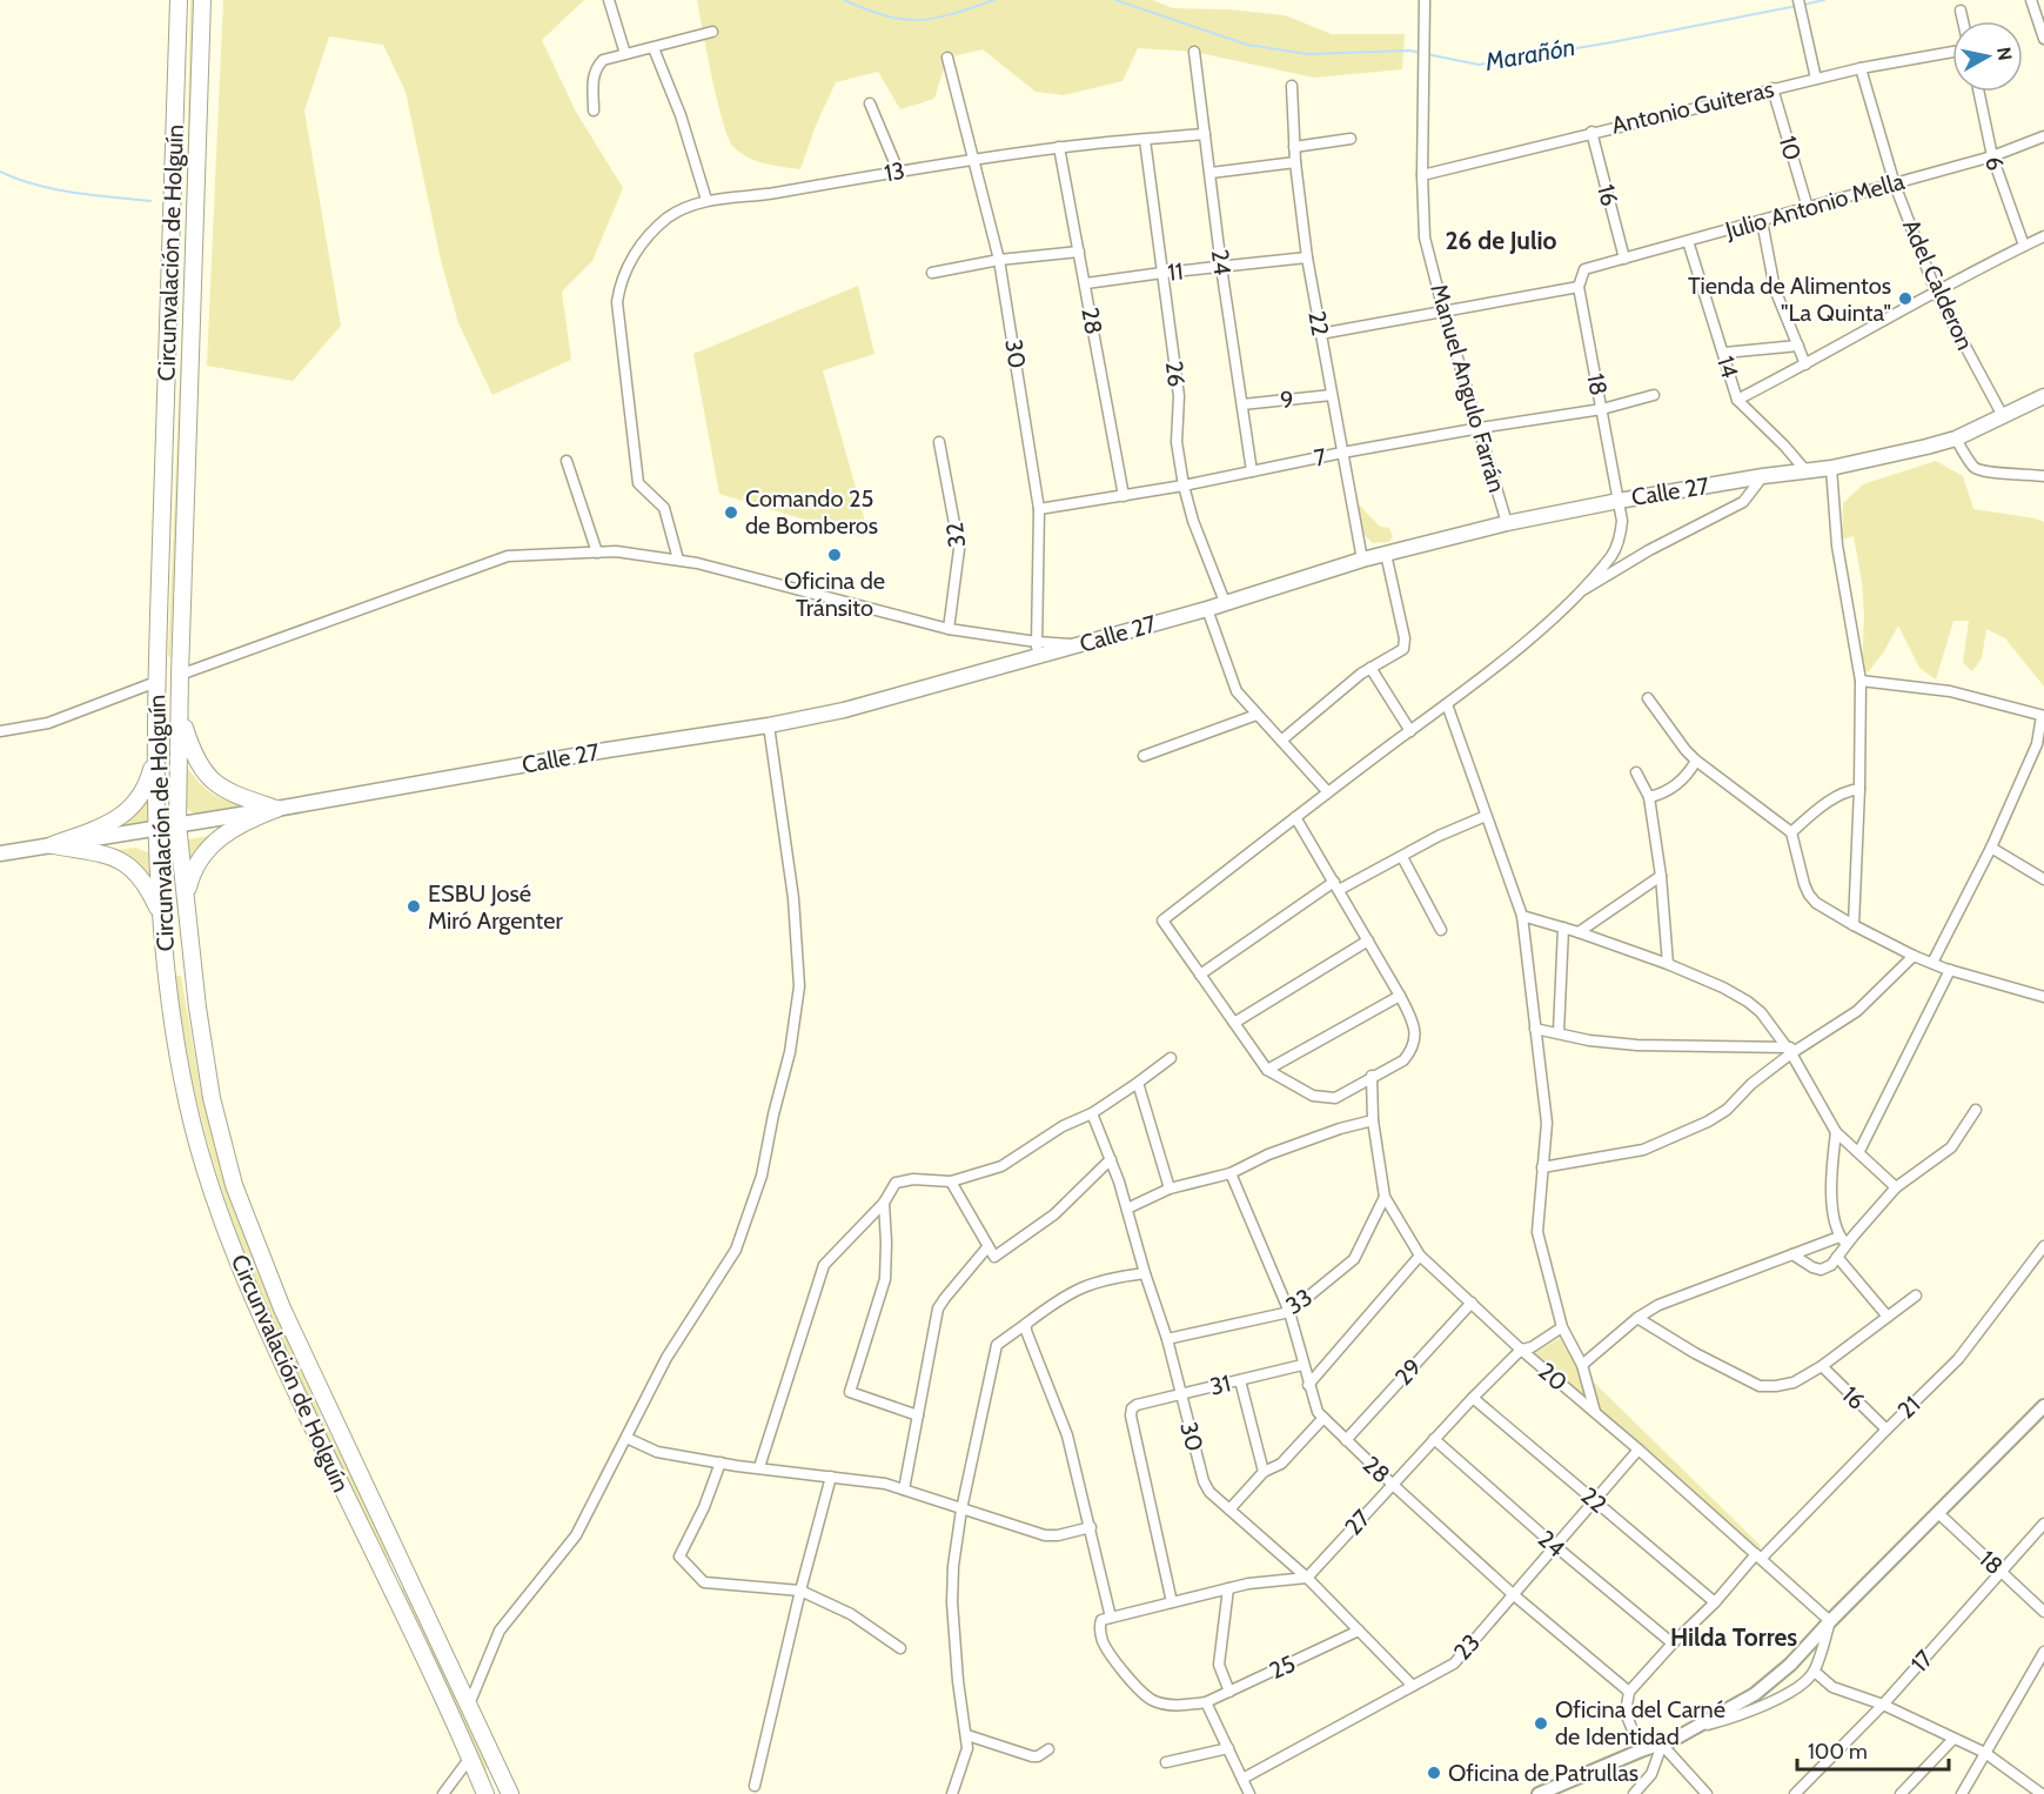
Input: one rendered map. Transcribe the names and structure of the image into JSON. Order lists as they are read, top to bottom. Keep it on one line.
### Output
{"streets":{"highway":["Circunvalación de Holguín"],"main road":["Calle 27"],"street":["Antonio Guiteras","10","6","13","16","Julio Antonio Mella","24","11","Adel Calderon","28","22","30","14","26","18","Manuel Angulo Farrán","9","7","32","33","29","20","31","21","27","23","17","25"]},"crossings":[["Antonio Guiteras","10"],["Antonio Guiteras","16"],["Antonio Guiteras","Adel Calderon"],["Antonio Guiteras","Manuel Angulo Farrán"],["10","Julio Antonio Mella"],["6","Julio Antonio Mella"],["13","24"],["13","28"],["13","30"],["13","26"],["16","Julio Antonio Mella"],["16","21"],["Julio Antonio Mella","Adel Calderon"],["Julio Antonio Mella","14"],["Julio Antonio Mella","18"],["Circunvalación de Holguín","Calle 27"],["24","11"],["24","9"],["24","7"],["24","21"],["24","27"],["24","23"],["11","28"],["11","22"],["11","26"],["Adel Calderon","Calle 27"],["28","7"],["28","33"],["28","29"],["28","31"],["28","21"],["28","27"],["28","23"],["22","9"],["22","7"],["22","Calle 27"],["22","21"],["22","27"],["22","23"],["30","7"],["30","Calle 27"],["30","33"],["30","31"],["30","27"],["30","23"],["30","25"],["14","Calle 27"],["26","7"],["26","Calle 27"],["18","7"],["18","Calle 27"],["18","17"],["Manuel Angulo Farrán","7"],["Manuel Angulo Farrán","Calle 27"],["33","20"],["29","20"],["20","21"],["20","27"],["20","23"]],"districts":["26 de Julio","Hilda Torres"],"water":["Marañón"],"places":["Tienda de Alimentos \"La Quinta\"","Comando 25 de Bomberos","Oficina de Tránsito","ESBU José Miró Argenter","Oficina del Carné de Identidad","Oficina de Patrullas"],"scale_bar":"100 m","north":"right"}
